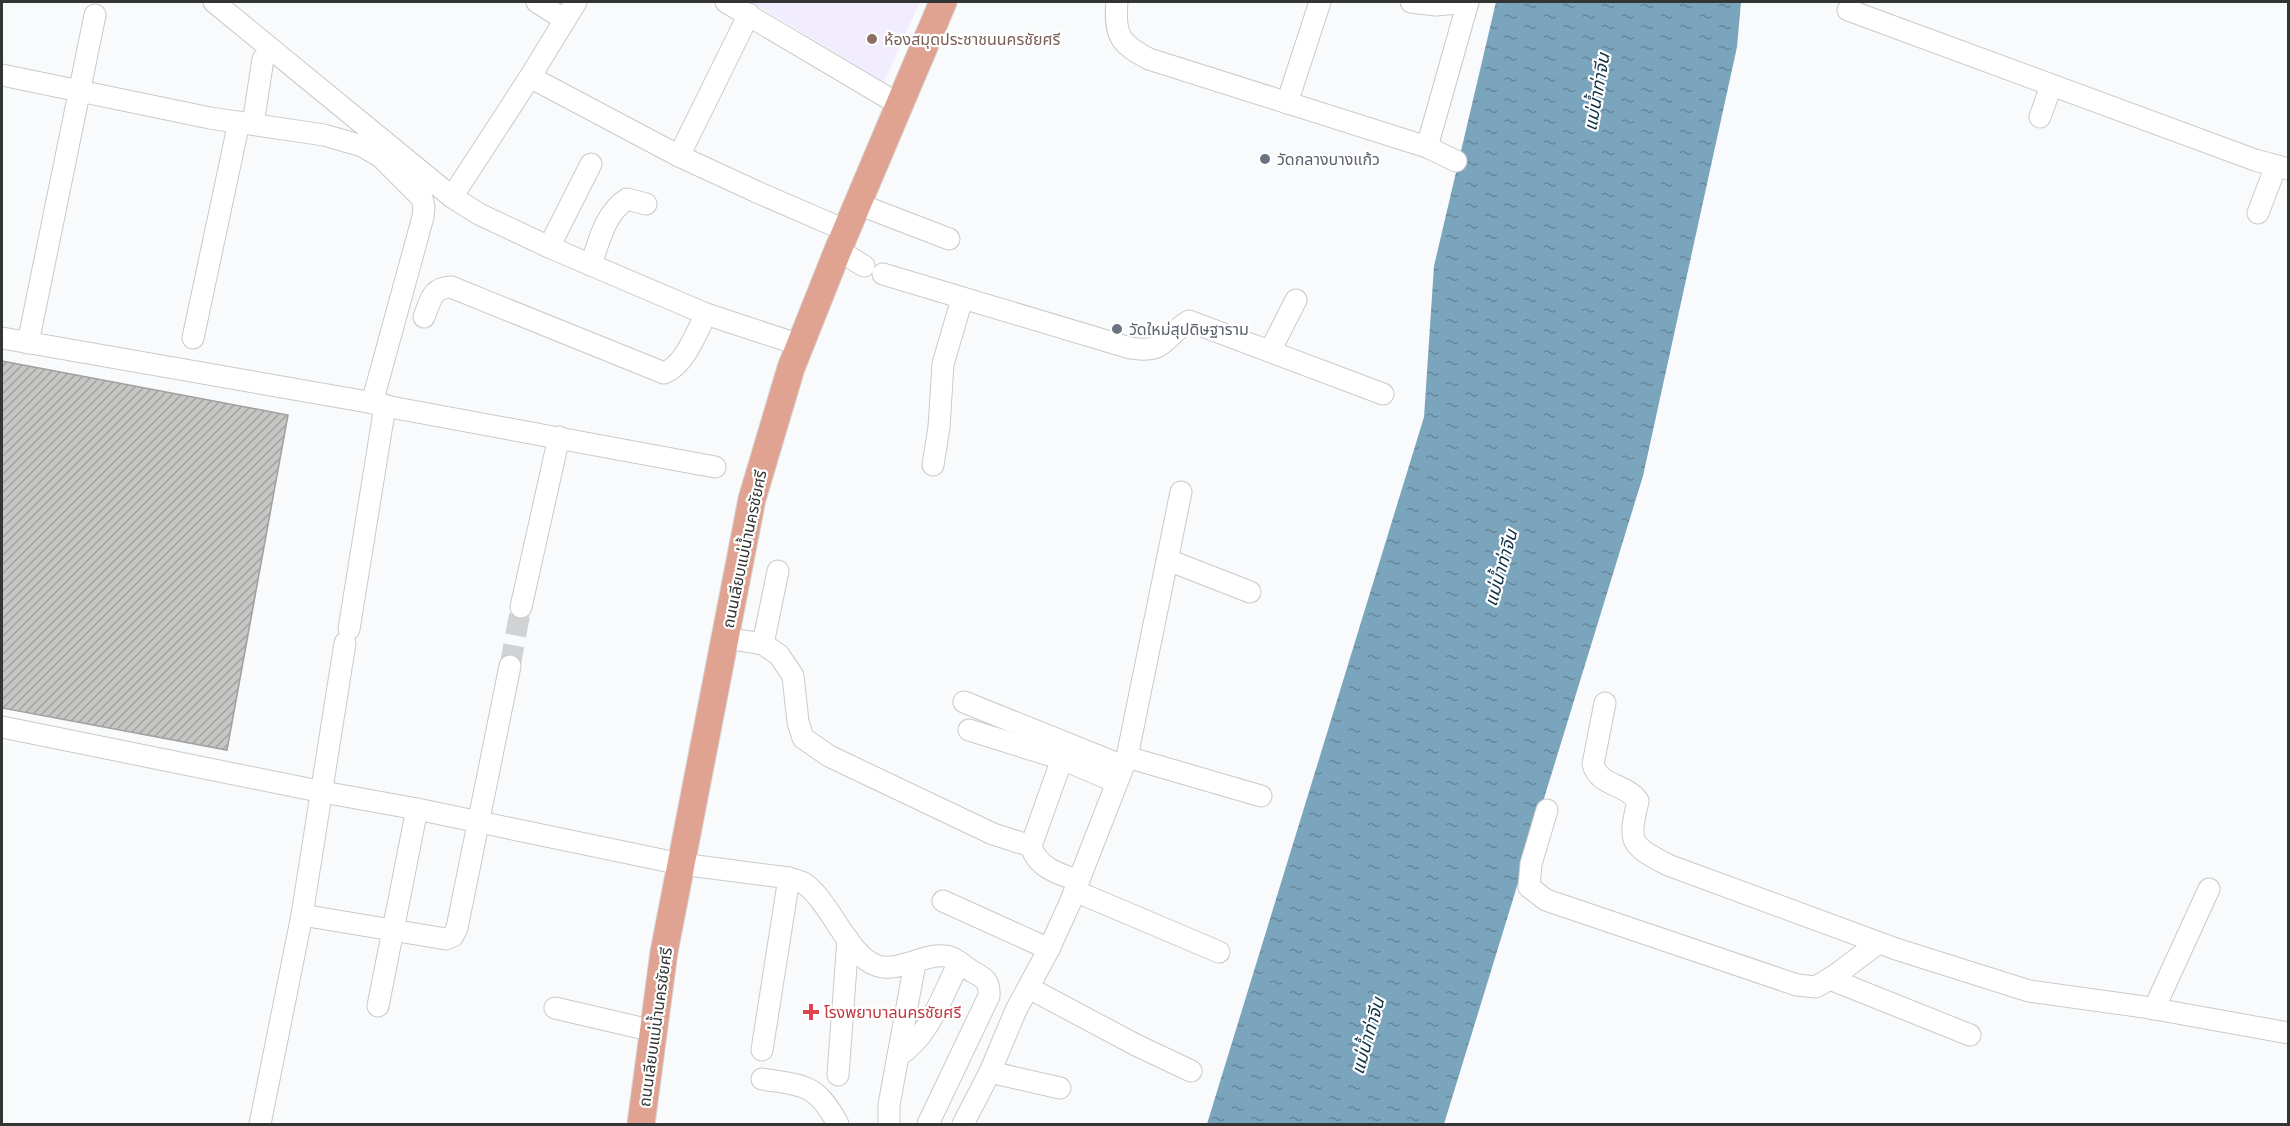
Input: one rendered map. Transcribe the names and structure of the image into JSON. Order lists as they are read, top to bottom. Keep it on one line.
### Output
{"streets":{"main road":["ถนนเลียบแม่น้ำนครชัยศรี"]},"water":["แม่น้ำท่าจีน"],"places":{"other":["ห้องสมุดประชาชนนครชัยศรี","วัดกลางบางแก้ว","วัดใหม่สุปดิษฐาราม"],"health":["โรงพยาบาลนครชัยศรี"]}}
